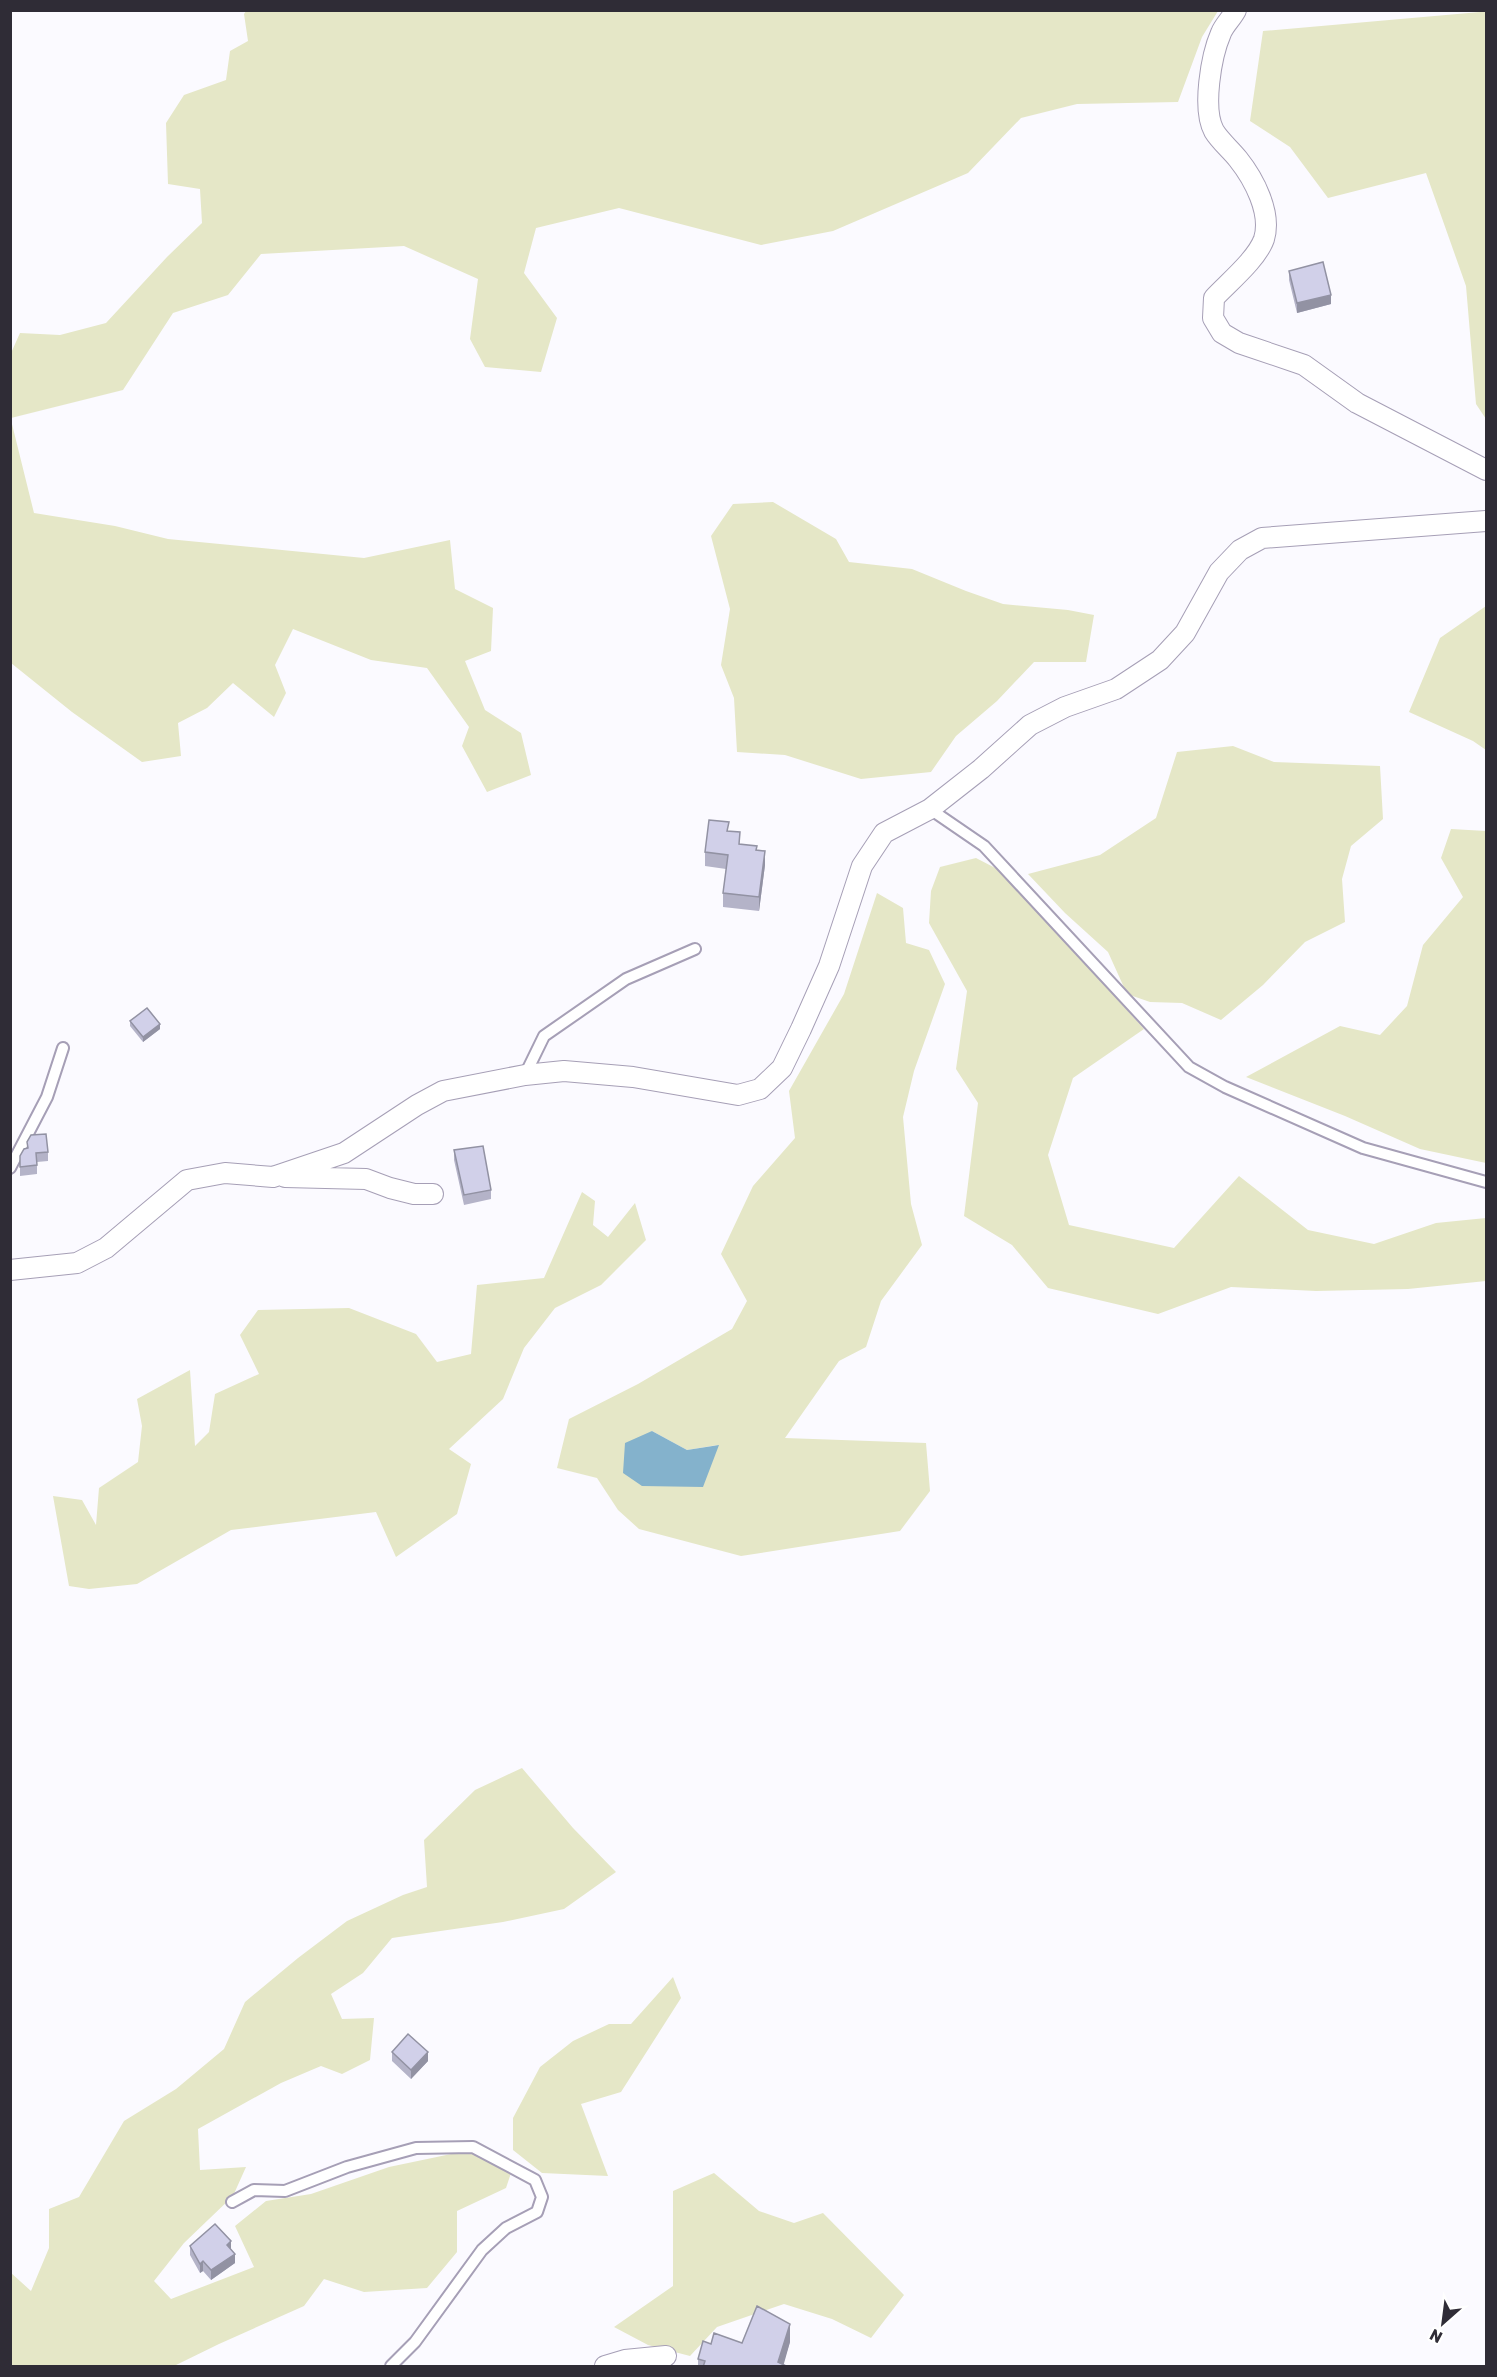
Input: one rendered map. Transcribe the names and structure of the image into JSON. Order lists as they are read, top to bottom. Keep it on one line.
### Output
{"north":"bottom left"}
